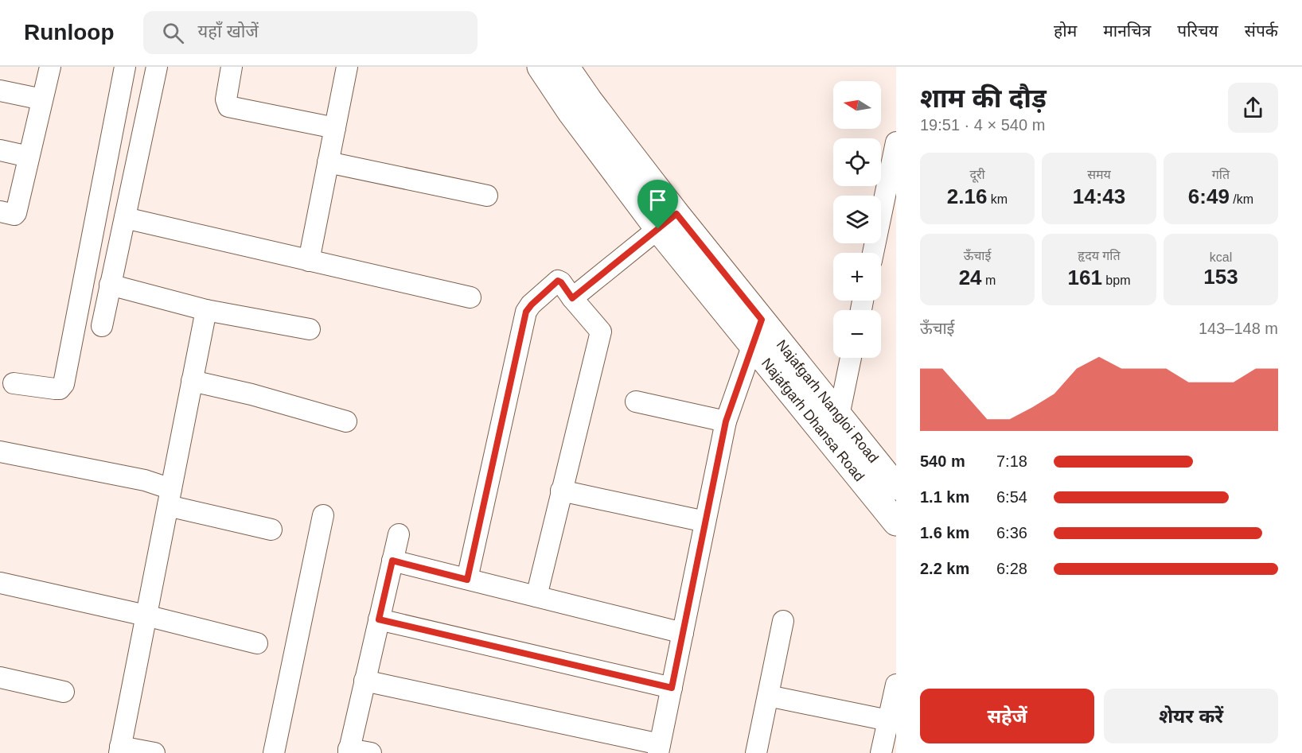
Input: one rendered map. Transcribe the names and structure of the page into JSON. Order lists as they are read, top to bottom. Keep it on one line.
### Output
{"streets":{"main road":["Najafgarh Nangloi Road","Najafgarh Dhansa Road"]},"crossings":[["Najafgarh Nangloi Road","Najafgarh Dhansa Road"]],"north":"left","page":{"header":"Runloop","search":"यहाँ खोजें","nav":["होम","मानचित्र","परिचय","संपर्क"],"heading":["शाम की दौड़","19:51 · 4 × 540 m"],"map_buttons":["+","−"],"stats":[["दूरी","2.16 km"],["समय","14:43"],["गति","6:49 /km"],["ऊँचाई","24 m"],["हृदय गति","161 bpm"],["kcal","153"]],"chart":["ऊँचाई","143–148 m"],"list":[{"name":"540 m","note":"7:18"},{"name":"1.1 km","note":"6:54"},{"name":"1.6 km","note":"6:36"},{"name":"2.2 km","note":"6:28"}],"buttons":["सहेजें","शेयर करें"]}}
